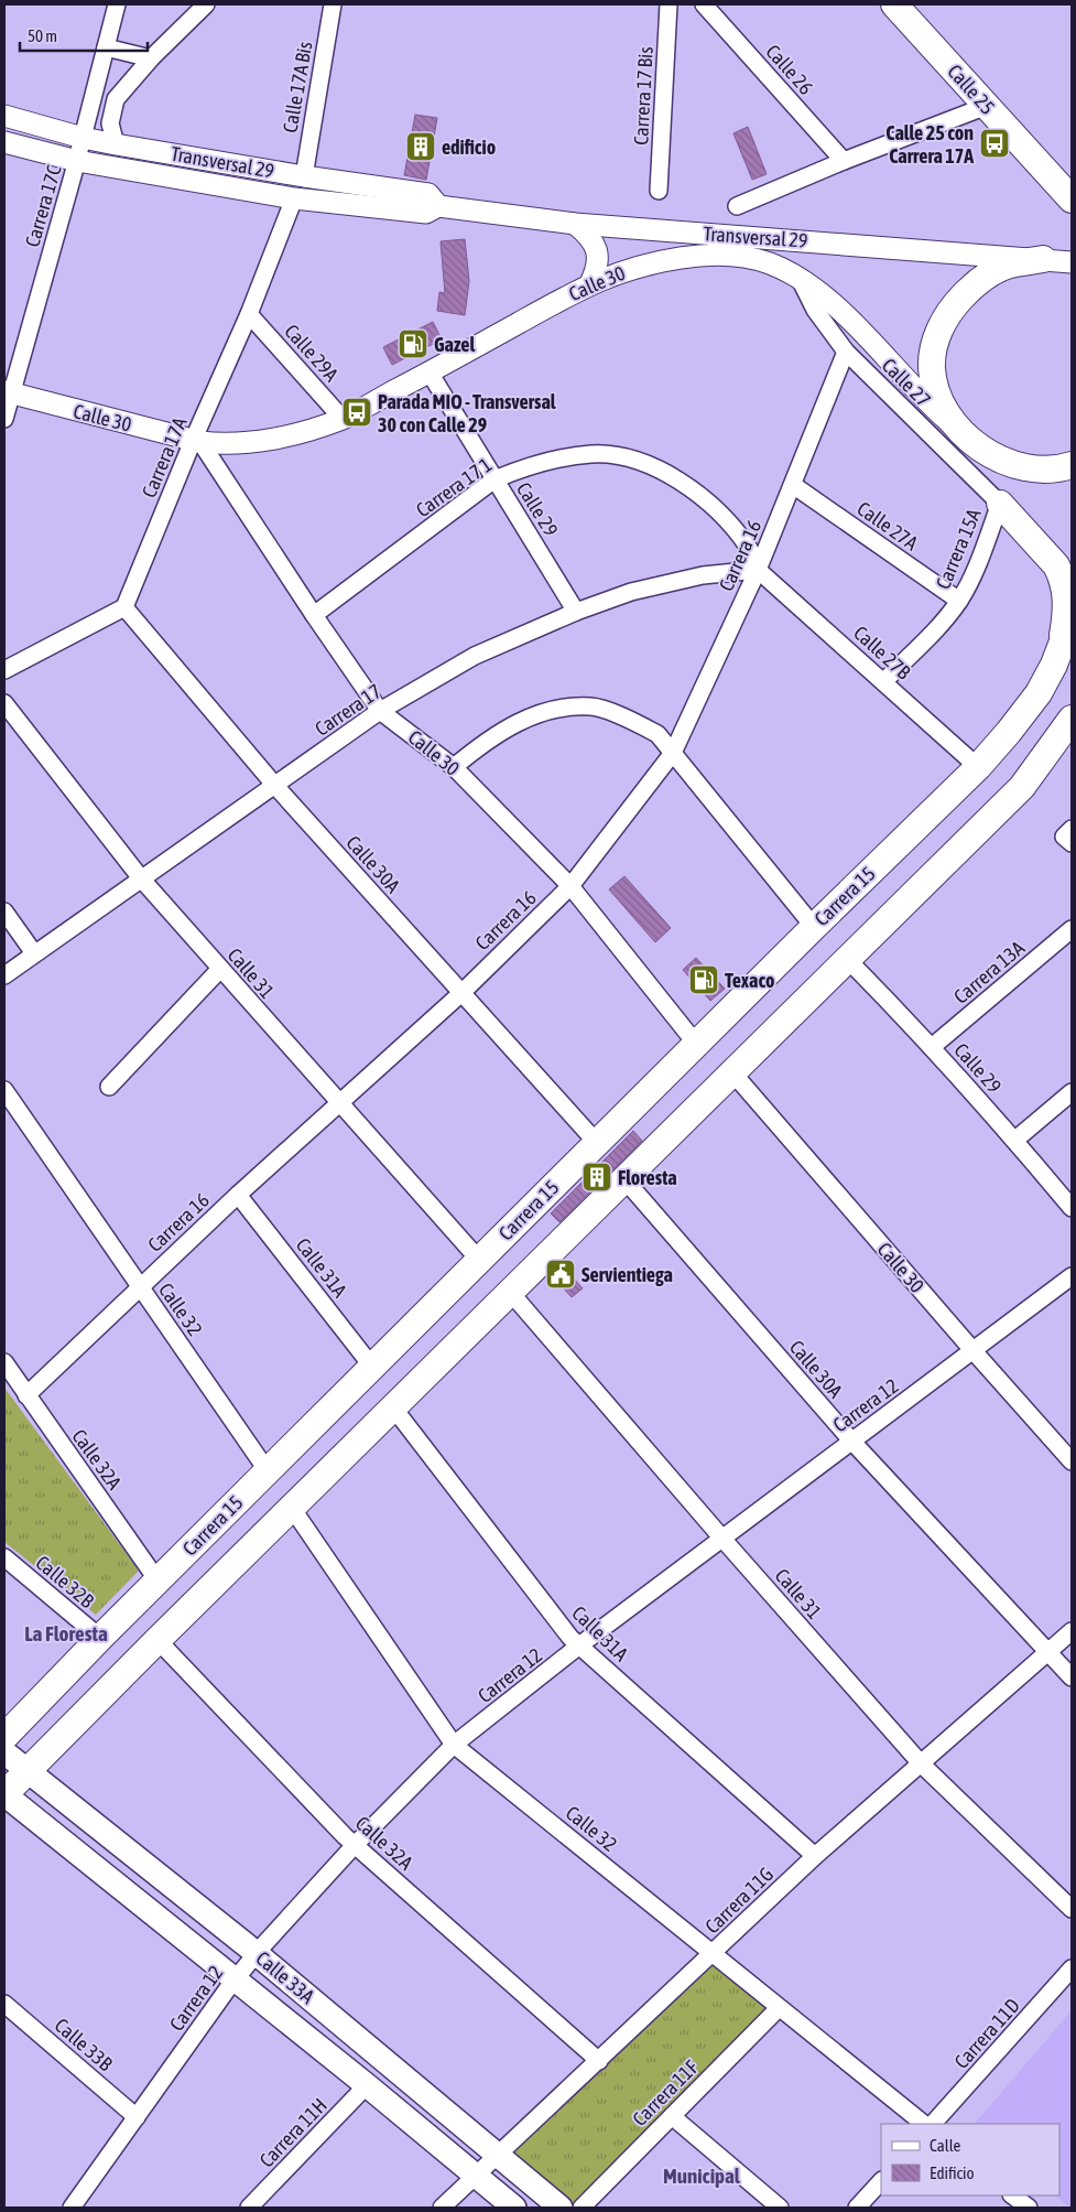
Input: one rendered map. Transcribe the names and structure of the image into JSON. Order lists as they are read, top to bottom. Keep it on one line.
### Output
{"streets":{"main road":["Calle 25","Carrera 15","Calle 33A"],"street":["Calle 26","Calle 17A Bis","Carrera 17 Bis","Transversal 29","Carrera 17C","Calle 30","Calle 29A","Calle 27","Carrera 17A","Carrera 17 1","Calle 29","Calle 27A","Carrera 15A","Carrera 16","Calle 27B","Carrera 17","Calle 30A","Carrera 13A","Calle 31","Calle 31A","Calle 32","Carrera 12","Calle 32A","Calle 32B","Carrera 11G","Carrera 11D","Calle 33B","Carrera 11F","Carrera 11H"]},"crossings":[["Calle 17A Bis","Transversal 29"],["Transversal 29","Carrera 17C"],["Transversal 29","Carrera 17A"],["Carrera 17C","Calle 30"],["Calle 30","Calle 29A"],["Calle 30","Calle 27"],["Calle 30","Carrera 17A"],["Calle 30","Carrera 17 1"],["Calle 30","Calle 29"],["Calle 30","Carrera 16"],["Calle 30","Carrera 17"],["Calle 30","Carrera 15"],["Calle 30","Carrera 12"],["Calle 29A","Carrera 17A"],["Calle 27","Carrera 15A"],["Calle 27","Carrera 16"],["Carrera 17A","Calle 30A"],["Carrera 17 1","Calle 29"],["Carrera 17 1","Carrera 16"],["Carrera 17 1","Calle 27B"],["Carrera 17 1","Carrera 17"],["Calle 29","Carrera 17"],["Calle 29","Carrera 13A"],["Calle 27A","Carrera 15A"],["Calle 27A","Carrera 16"],["Carrera 15A","Calle 27B"],["Carrera 16","Calle 27B"],["Carrera 16","Carrera 17"],["Carrera 16","Calle 30A"],["Carrera 16","Calle 31"],["Carrera 16","Calle 31A"],["Carrera 16","Calle 32"],["Carrera 16","Calle 32A"],["Calle 27B","Carrera 17"],["Calle 27B","Carrera 15"],["Carrera 17","Calle 30A"],["Carrera 17","Calle 31"],["Calle 30A","Carrera 15"],["Calle 30A","Carrera 12"],["Calle 30A","Carrera 11G"],["Carrera 15","Calle 31"],["Carrera 15","Calle 31A"],["Carrera 15","Calle 32"],["Carrera 15","Calle 32A"],["Carrera 15","Calle 32B"],["Calle 31","Carrera 12"],["Calle 31","Carrera 11G"],["Calle 31A","Carrera 12"],["Calle 31A","Carrera 11G"],["Calle 32","Carrera 12"],["Calle 32","Carrera 11G"],["Calle 32","Carrera 11F"],["Carrera 12","Calle 32A"],["Carrera 12","Calle 33A"],["Carrera 12","Calle 33B"],["Calle 32A","Carrera 11G"],["Carrera 11G","Calle 33A"],["Calle 33A","Carrera 11H"]],"districts":["La Floresta","Municipal"],"places":{"bus stop":["Calle 25 con Carrera 17A","Parada MIO - Transversal 30 con Calle 29"],"building":["edificio","Floresta"],"fuel station":["Gazel","Texaco"],"public building":["Servientiega"]},"legend":["Calle","Edificio"],"scale_bar":"50 m"}
